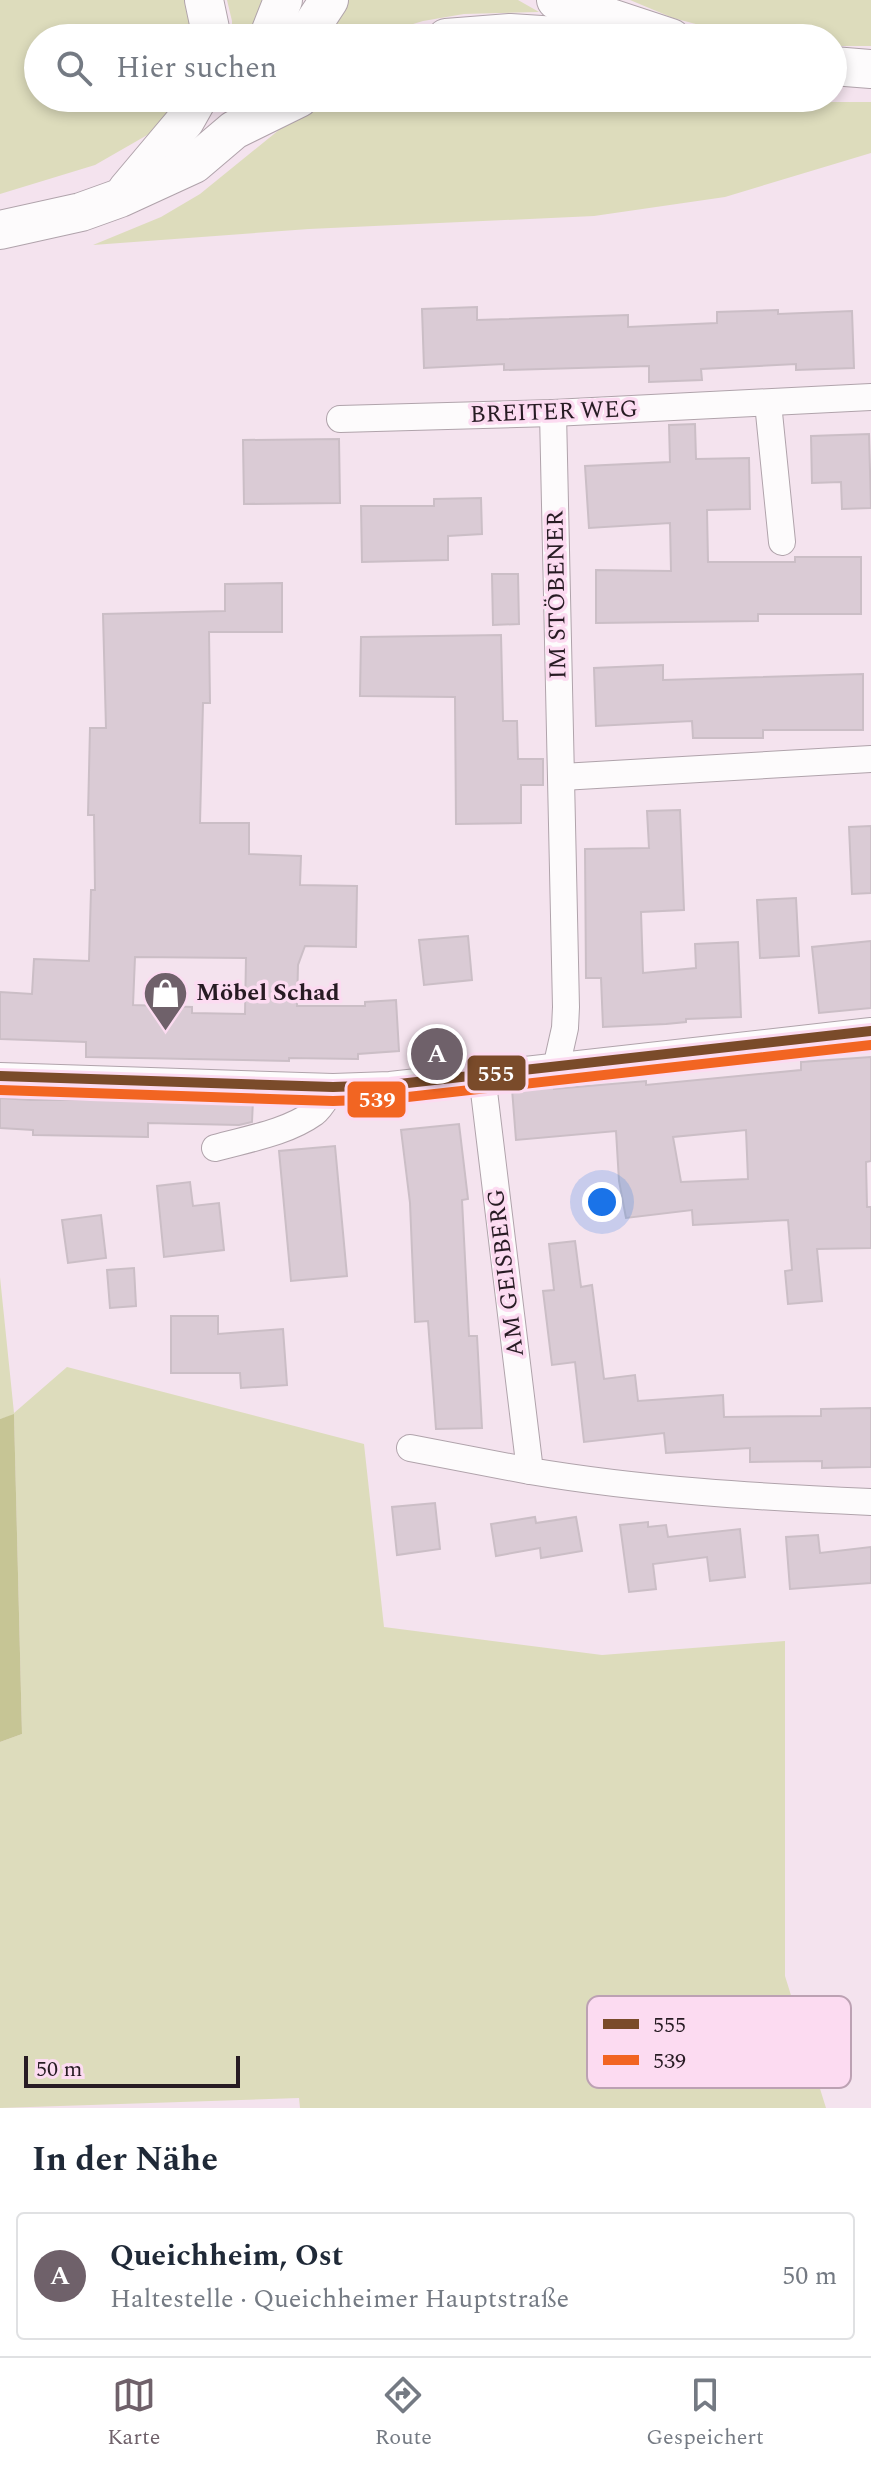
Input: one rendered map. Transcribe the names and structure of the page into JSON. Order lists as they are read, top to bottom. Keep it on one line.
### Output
{"streets":{"street":["BREITER WEG","IM STÖBENER","AM GEISBERG"]},"crossings":[["BREITER WEG","IM STÖBENER"]],"places":{"shop":["Möbel Schad"]},"lines":["transit line 555","transit line 539"],"legend":["555","539"],"scale_bar":"50 m","page":{"search":"Hier suchen","pins":"A","scale":"50 m","heading":"In der Nähe","list":[{"mark":"A","name":"Queichheim, Ost","note":"Haltestelle · Queichheimer Hauptstraße","value":"50 m"}],"nav":["Karte","Route","Gespeichert"]}}
